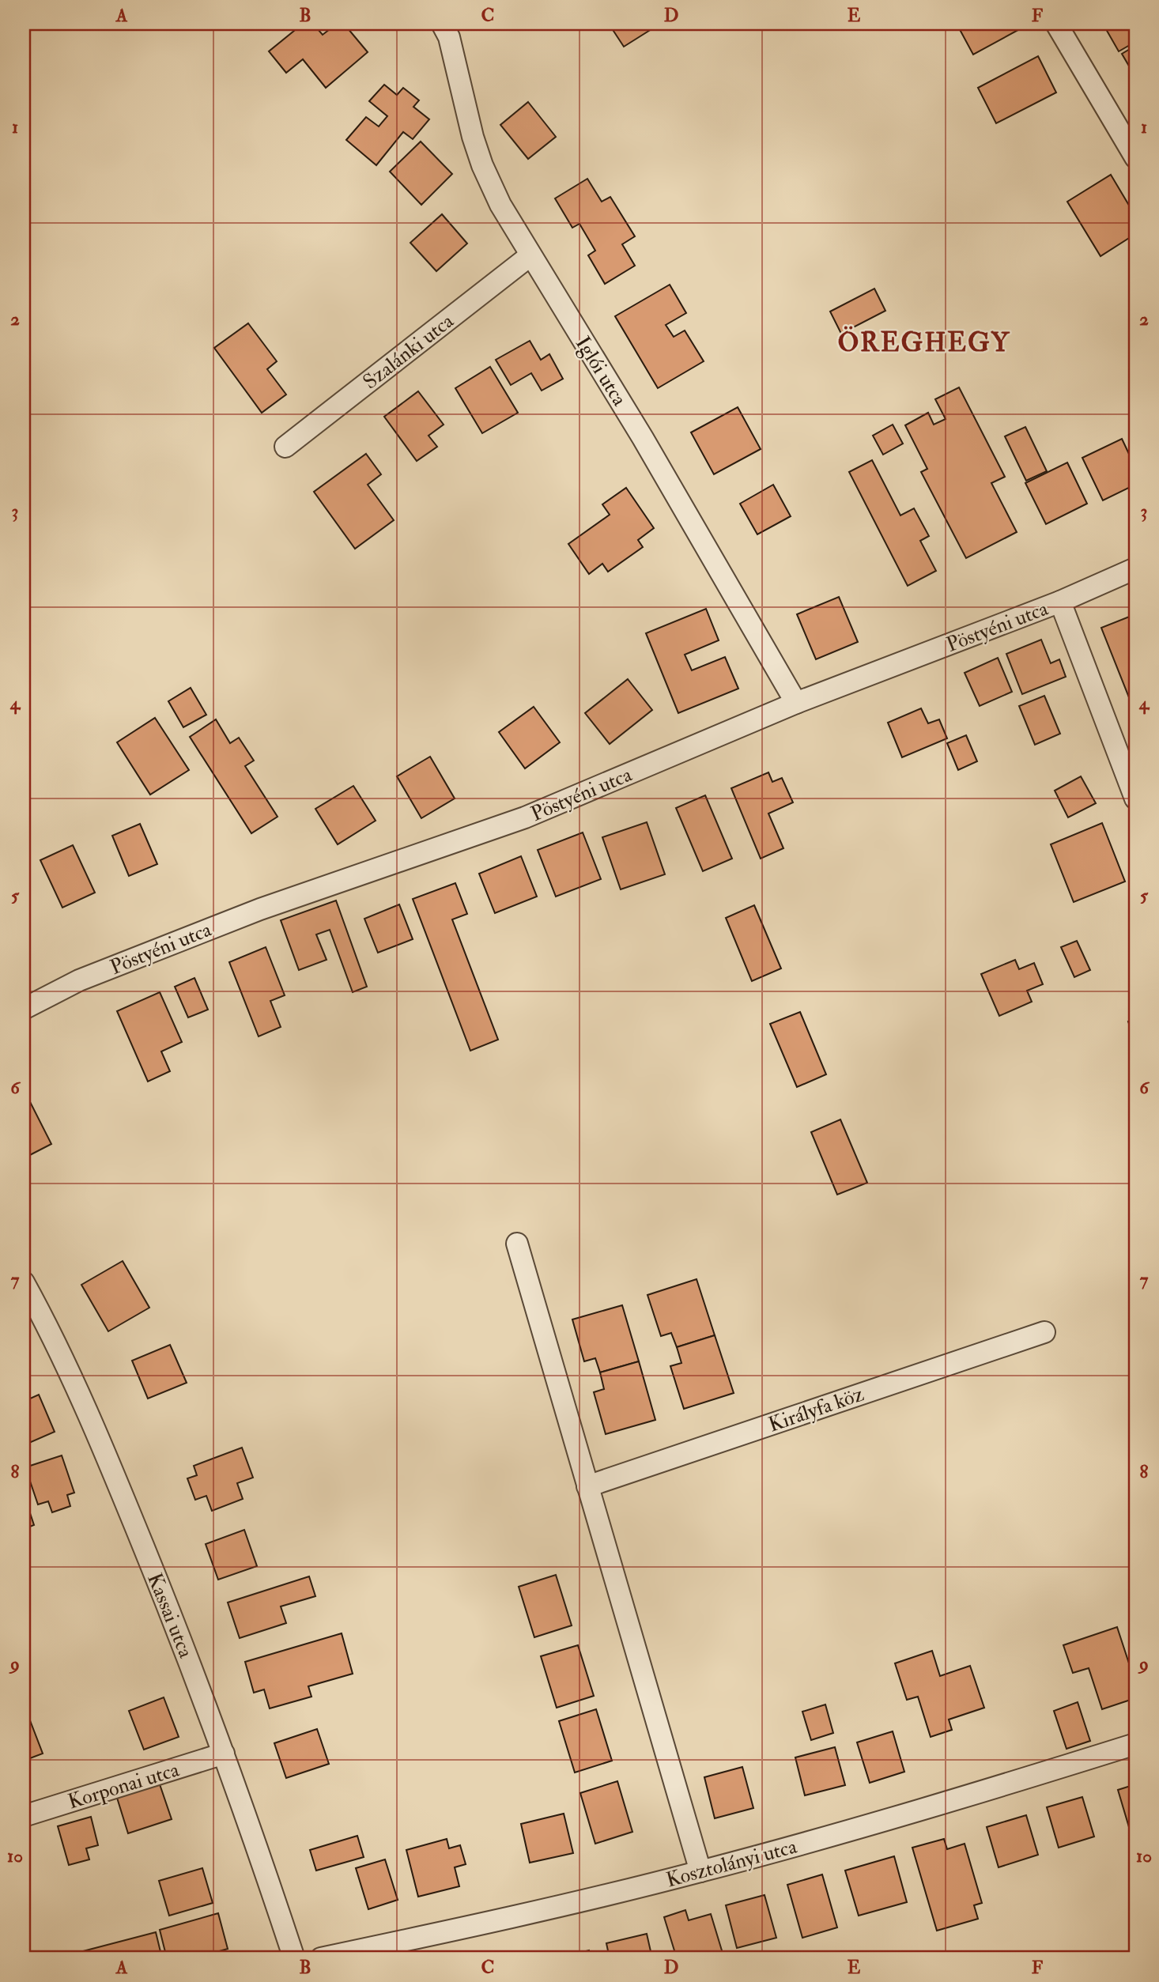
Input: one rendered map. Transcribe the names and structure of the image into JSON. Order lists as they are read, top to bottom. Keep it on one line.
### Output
{"streets":{"street":["Szalánki utca","Iglói utca","Pöstyéni utca","Királyfa köz","Kassai utca","Korponai utca","Kosztolányi utca"]},"crossings":[["Szalánki utca","Iglói utca"],["Iglói utca","Pöstyéni utca"],["Kassai utca","Korponai utca"]],"districts":["ÖREGHEGY"],"grid":{"columns":["A","B","C","D","E","F"],"rows":["1","2","3","4","5","6","7","8","9","10"]}}
